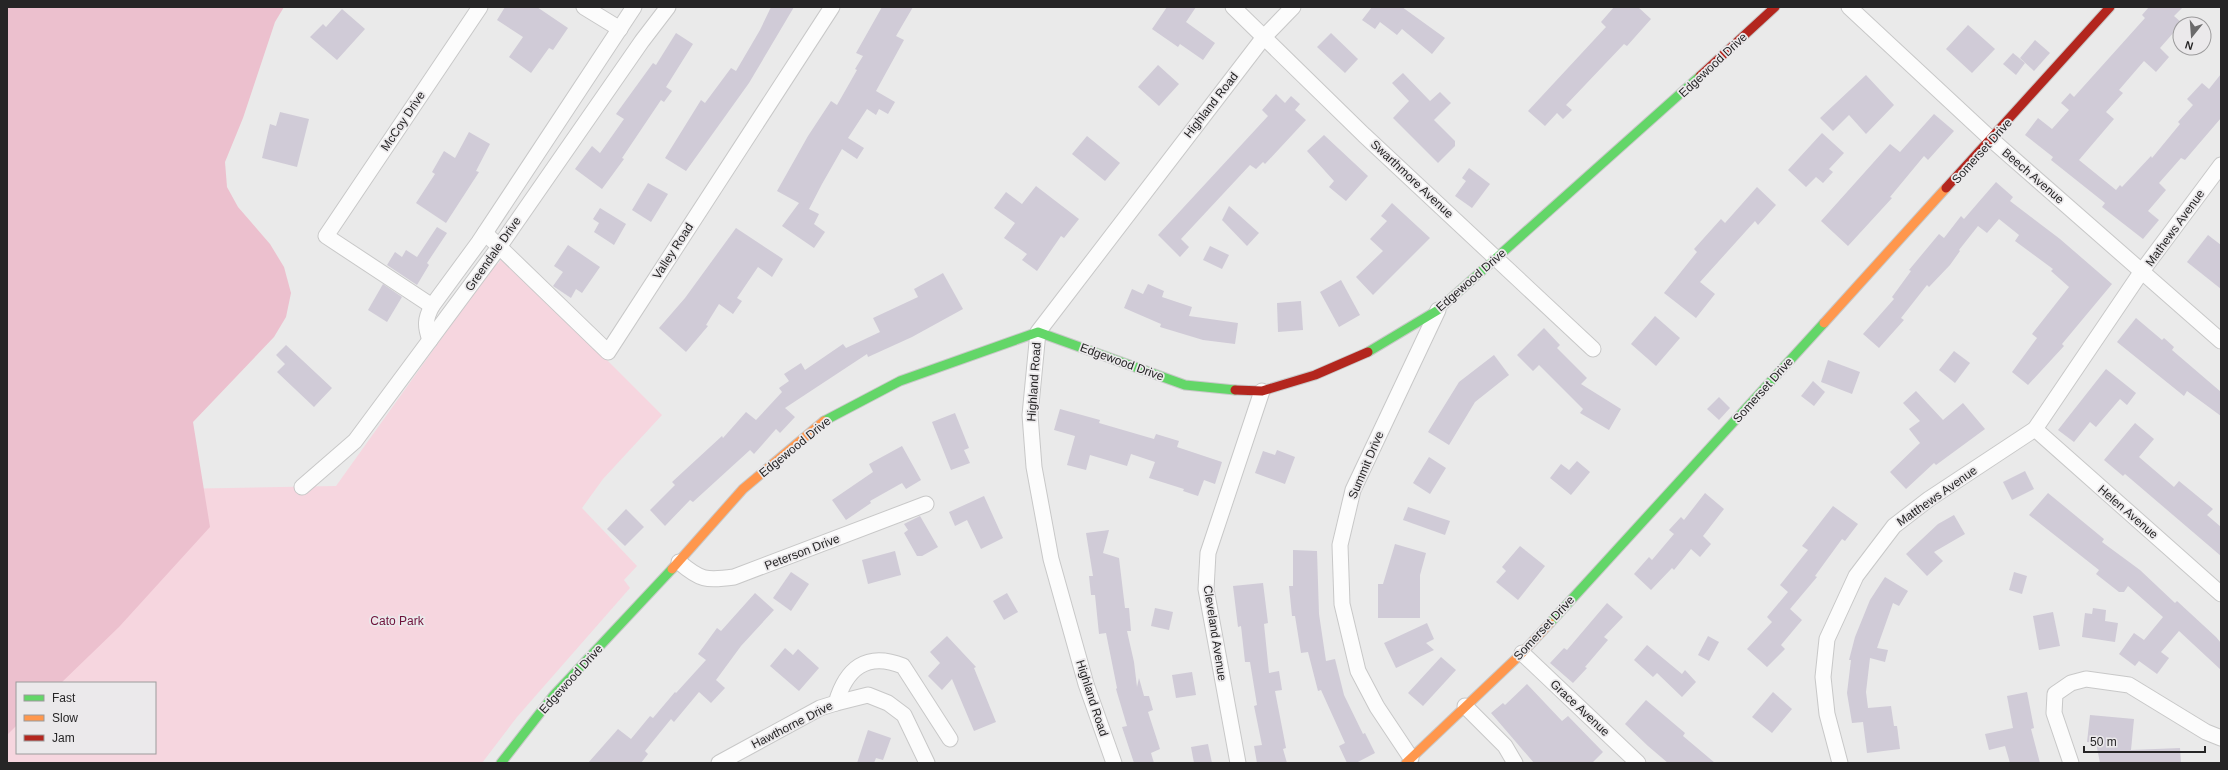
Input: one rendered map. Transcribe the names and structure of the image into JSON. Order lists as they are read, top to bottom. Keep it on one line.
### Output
{"streets":{"street":["Edgewood Drive","Highland Road","McCoy Drive","Somerset Drive","Beech Avenue","Swarthmore Avenue","Mathews Avenue","Valley Road","Greendale Drive","Summit Drive","Matthews Avenue","Helen Avenue","Peterson Drive","Cleveland Avenue","Grace Avenue","Hawthorne Drive"]},"crossings":[["Edgewood Drive","Highland Road"],["Edgewood Drive","Swarthmore Avenue"],["Edgewood Drive","Summit Drive"],["Edgewood Drive","Peterson Drive"],["Edgewood Drive","Cleveland Avenue"],["Highland Road","Swarthmore Avenue"],["Somerset Drive","Beech Avenue"],["Somerset Drive","Summit Drive"],["Somerset Drive","Grace Avenue"],["Beech Avenue","Mathews Avenue"],["Beech Avenue","Matthews Avenue"],["Mathews Avenue","Matthews Avenue"],["Valley Road","Greendale Drive"],["Matthews Avenue","Helen Avenue"]],"parks":["Cato Park"],"legend":["Fast","Slow","Jam"],"scale_bar":"50 m","north":"bottom"}
